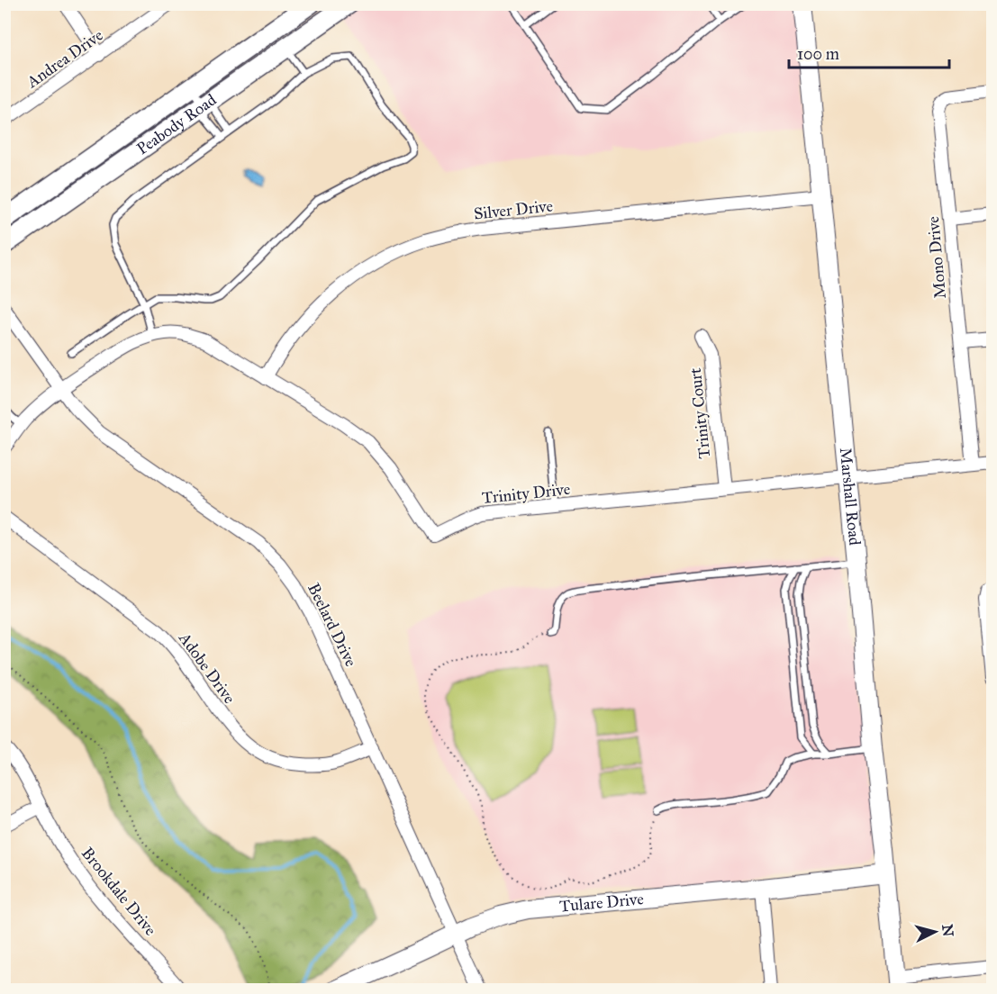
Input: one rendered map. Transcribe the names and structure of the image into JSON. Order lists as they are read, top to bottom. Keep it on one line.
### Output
{"streets":{"main road":["Peabody Road"],"street":["Andrea Drive","Silver Drive","Mono Drive","Trinity Court","Trinity Drive","Marshall Road","Beelard Drive","Adobe Drive","Brookdale Drive","Tulare Drive"]},"crossings":[["Silver Drive","Trinity Drive"],["Silver Drive","Marshall Road"],["Mono Drive","Trinity Drive"],["Trinity Court","Trinity Drive"],["Trinity Drive","Marshall Road"],["Trinity Drive","Beelard Drive"],["Marshall Road","Tulare Drive"],["Beelard Drive","Adobe Drive"],["Beelard Drive","Tulare Drive"]],"scale_bar":"100 m","north":"right"}
